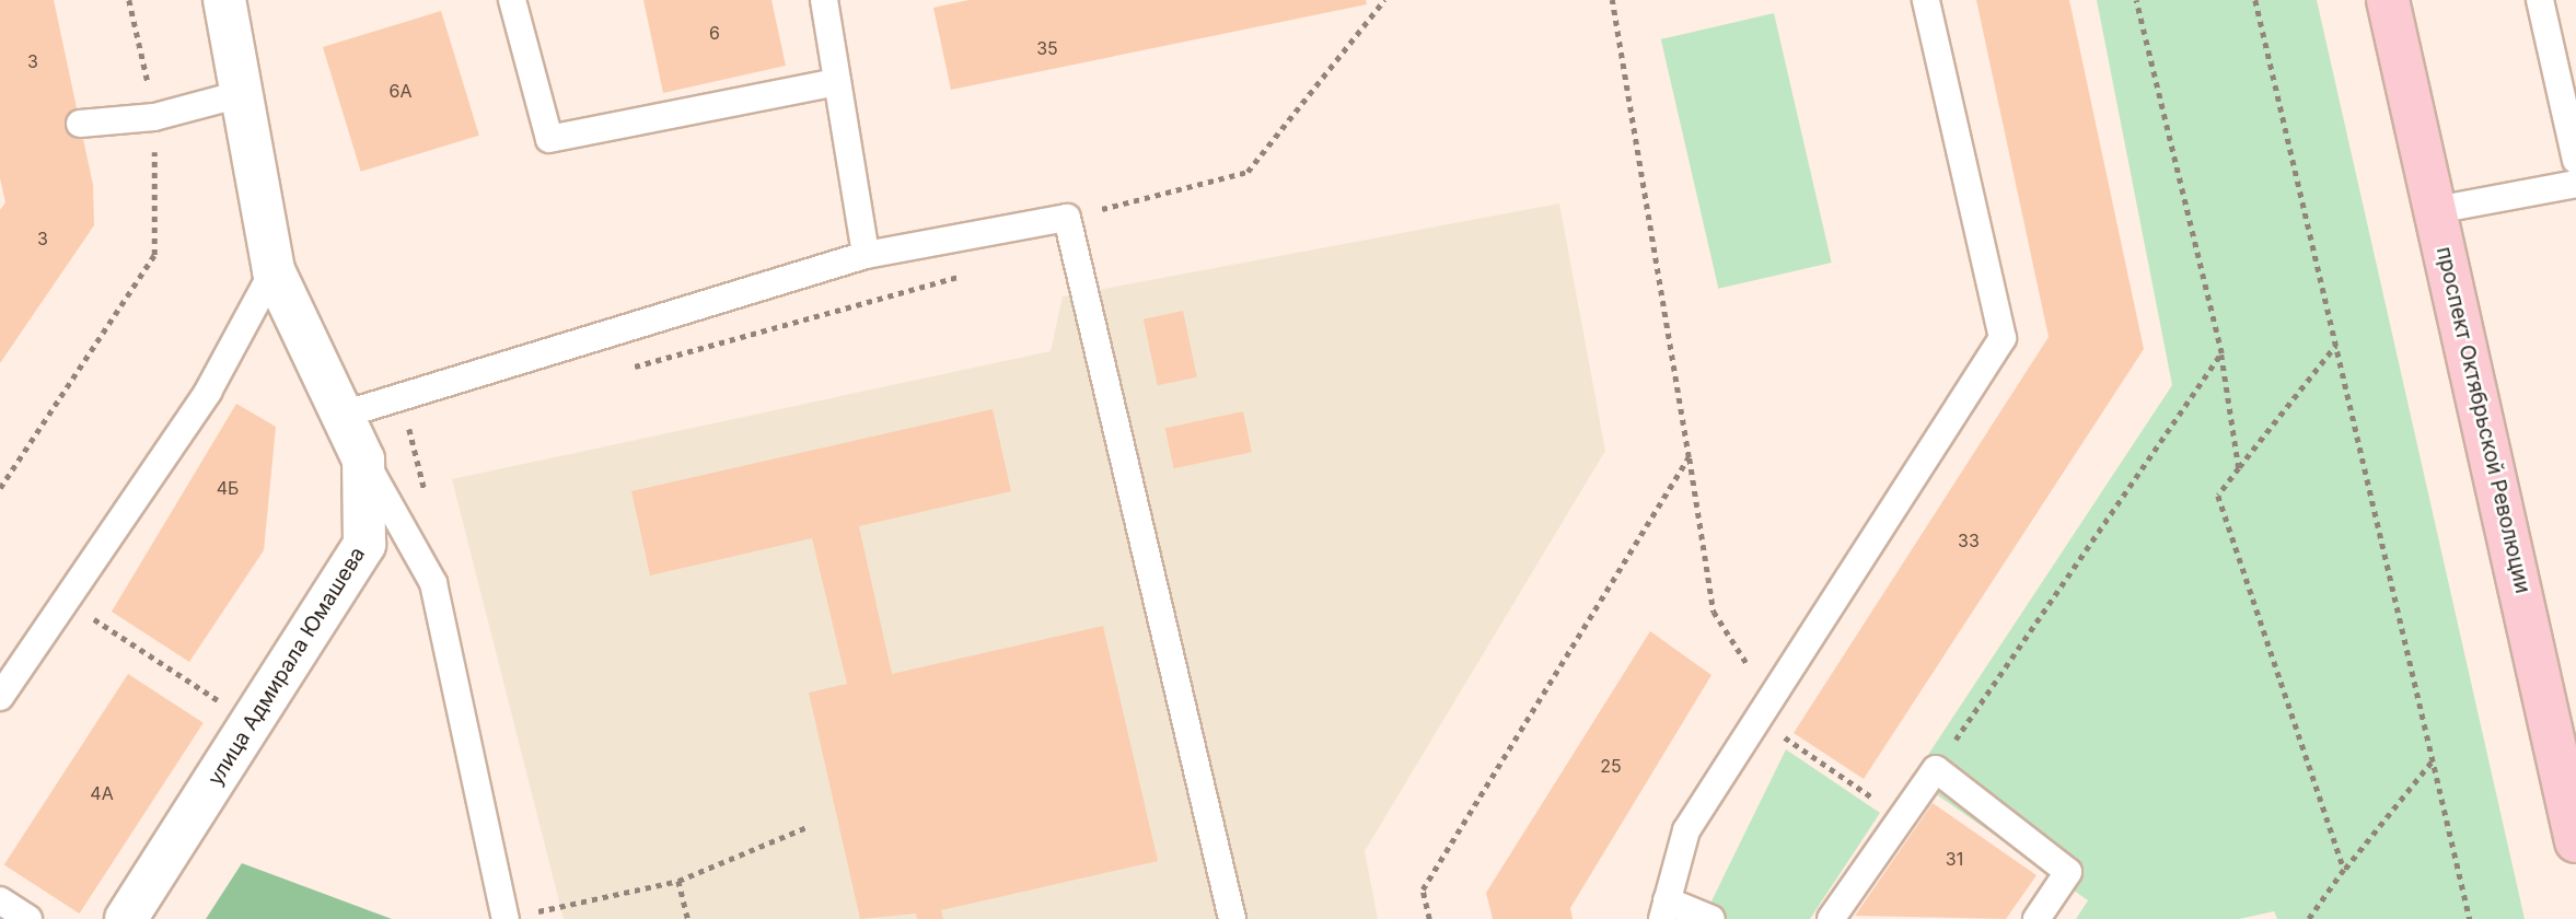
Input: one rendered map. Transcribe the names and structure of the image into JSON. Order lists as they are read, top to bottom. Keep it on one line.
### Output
{"streets":{"main road":["проспект Октябрьской Революции"],"street":["улица Адмирала Юмашева"]},"house_numbers":["6","35","3","6А","3","4Б","33","25","4А","31"]}
